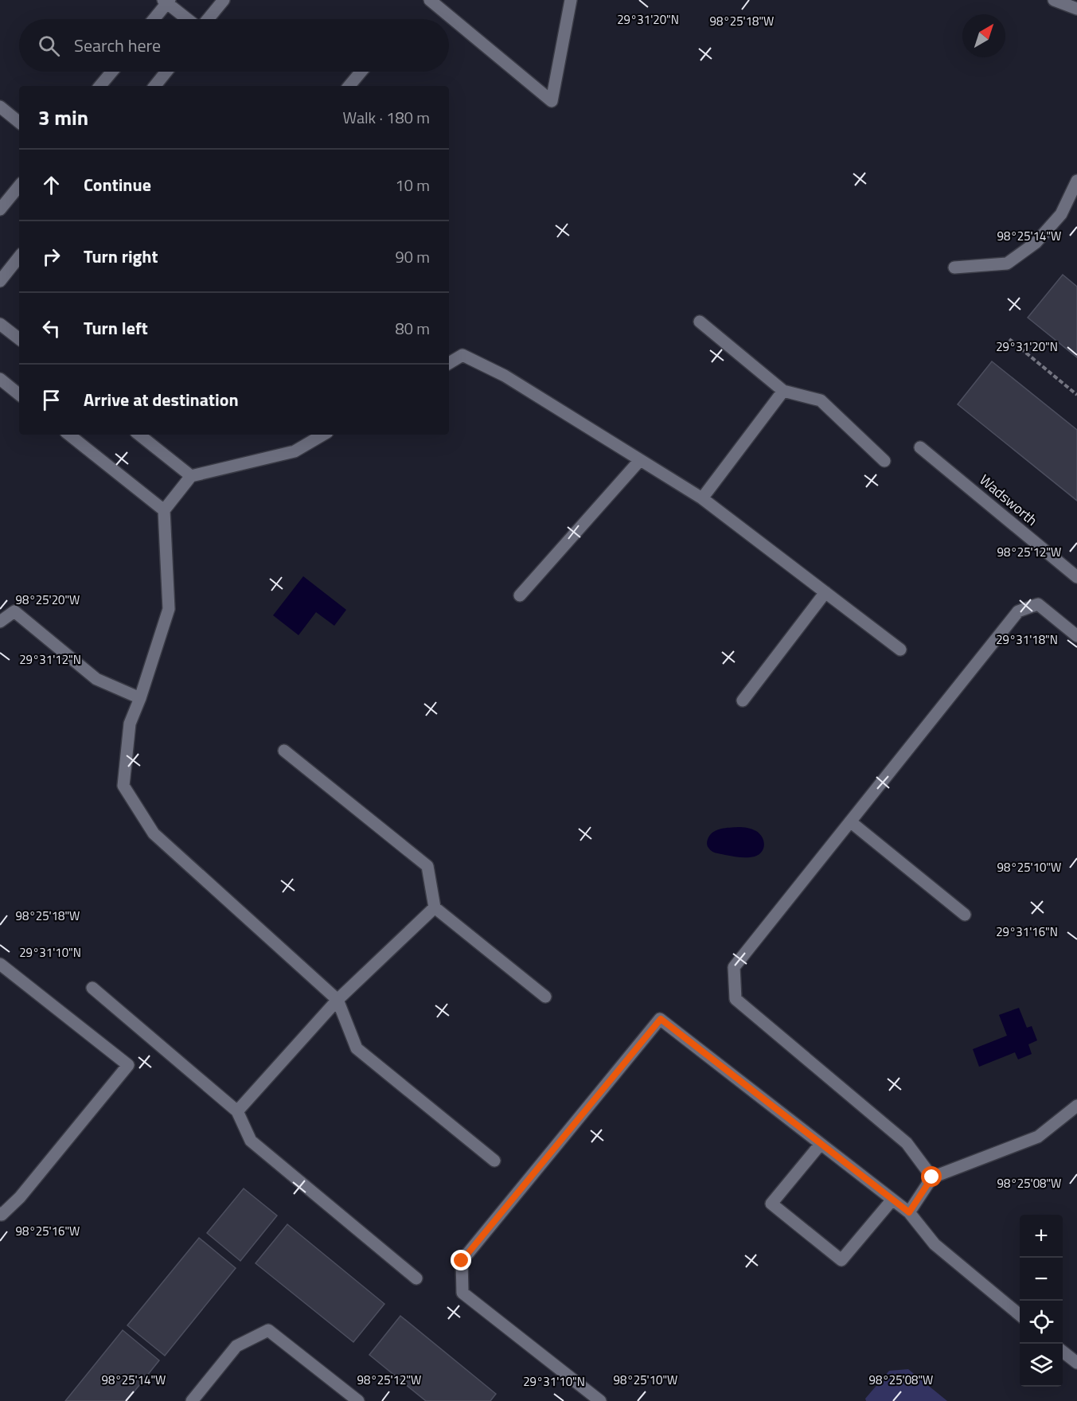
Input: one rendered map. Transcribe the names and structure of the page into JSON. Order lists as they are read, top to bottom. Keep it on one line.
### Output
{"streets":{"street":["Wadsworth"]},"north":"top right","page":{"search":"Search here","heading":["3 min","Walk · 180 m"],"list":[["Continue","10 m"],["Turn right","90 m"],["Turn left","80 m"],"Arrive at destination"],"map_buttons":["+","−"]},"coordinates":["29°31'20\"N","98°25'18\"W","98°25'14\"W","98°25'12\"W","98°25'20\"W","29°31'18\"N","29°31'12\"N","98°25'10\"W","29°31'16\"N","29°31'10\"N","98°25'08\"W","98°25'16\"W"]}
